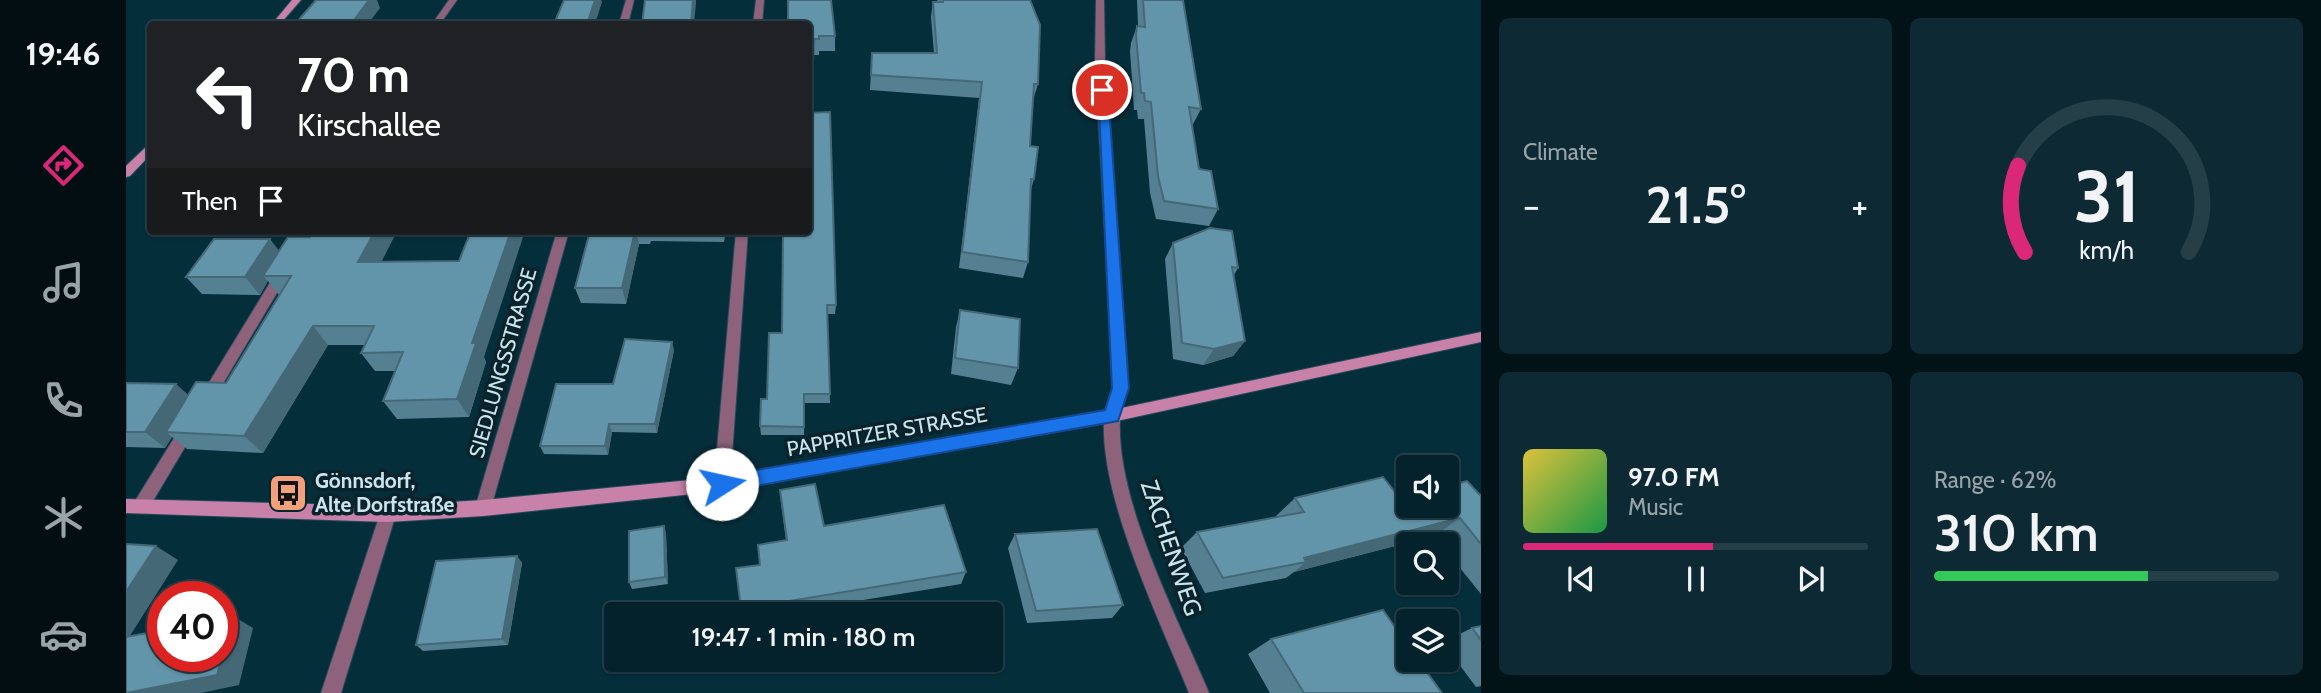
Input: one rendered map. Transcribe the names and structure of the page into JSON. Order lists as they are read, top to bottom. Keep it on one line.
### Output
{"streets":{"street":["SIEDLUNGSSTRASSE","PAPPRITZER STRASSE","ZACHENWEG"]},"crossings":[["SIEDLUNGSSTRASSE","PAPPRITZER STRASSE"],["PAPPRITZER STRASSE","ZACHENWEG"]],"places":{"bus stop":["Gönnsdorf, Alte Dorfstraße"]},"page":{"tabs":"19:46","tile":["Climate",["Range · 62%","310 km"]],"turn":["70 m","Kirschallee"],"then":"Then","heat":["−","21.5°","+"],"song":["97.0 FM","Music"],"limit":"40","trip":"19:47 · 1 min · 180 m","gauge":["31","km/h"]}}
